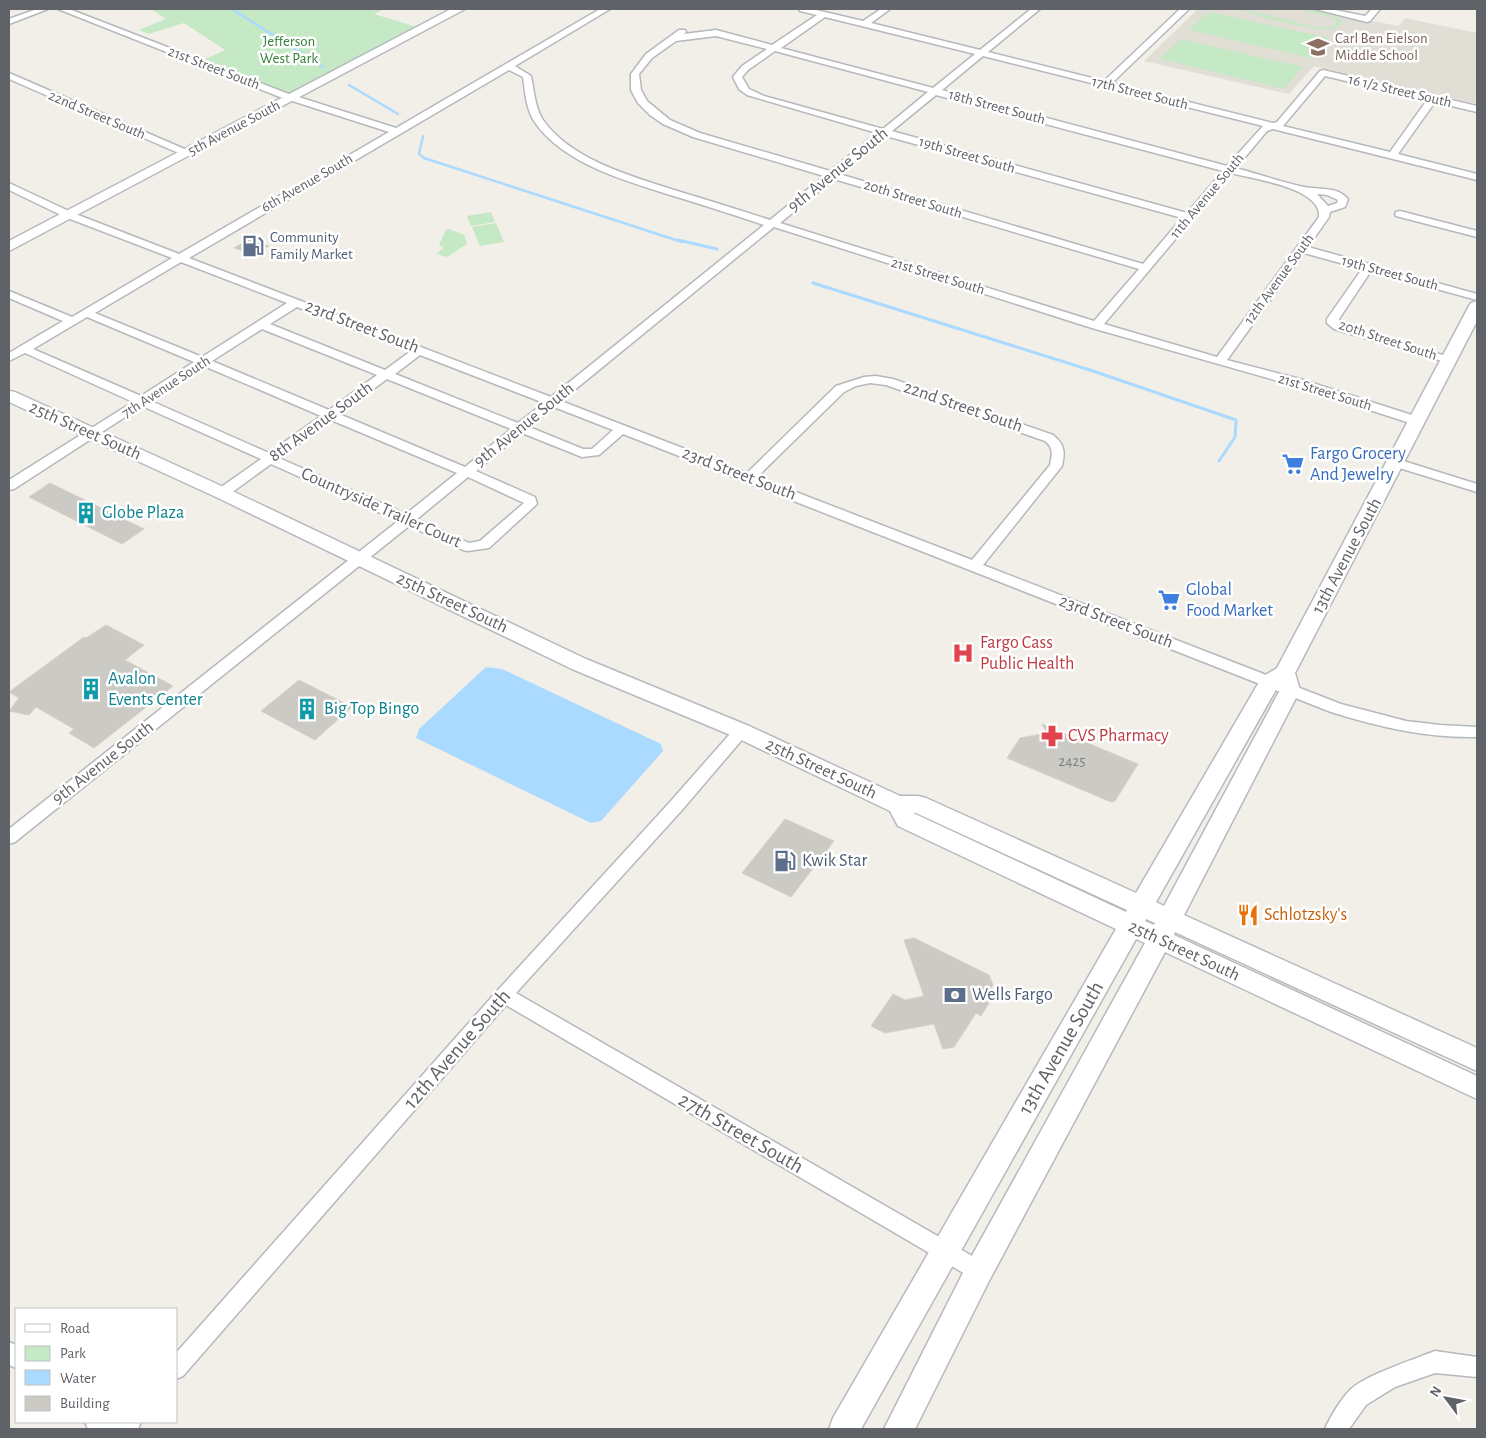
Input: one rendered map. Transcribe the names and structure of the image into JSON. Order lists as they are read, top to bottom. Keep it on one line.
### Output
{"streets":{"main road":["5th Avenue South","25th Street South","13th Avenue South"],"street":["21st Street South","16 1/2 Street South","17th Street South","18th Street South","22nd Street South","19th Street South","9th Avenue South","6th Avenue South","11th Avenue South","20th Street South","12th Avenue South","23rd Street South","7th Avenue South","8th Avenue South","Countryside Trailer Court","27th Street South"]},"crossings":[["21st Street South","5th Avenue South"],["21st Street South","9th Avenue South"],["21st Street South","6th Avenue South"],["21st Street South","11th Avenue South"],["21st Street South","12th Avenue South"],["21st Street South","13th Avenue South"],["16 1/2 Street South","11th Avenue South"],["17th Street South","9th Avenue South"],["17th Street South","11th Avenue South"],["18th Street South","19th Street South"],["18th Street South","9th Avenue South"],["18th Street South","11th Avenue South"],["18th Street South","20th Street South"],["18th Street South","12th Avenue South"],["22nd Street South","5th Avenue South"],["22nd Street South","23rd Street South"],["5th Avenue South","23rd Street South"],["19th Street South","9th Avenue South"],["19th Street South","11th Avenue South"],["19th Street South","20th Street South"],["19th Street South","12th Avenue South"],["9th Avenue South","20th Street South"],["9th Avenue South","23rd Street South"],["9th Avenue South","25th Street South"],["9th Avenue South","Countryside Trailer Court"],["6th Avenue South","23rd Street South"],["6th Avenue South","Countryside Trailer Court"],["11th Avenue South","20th Street South"],["20th Street South","13th Avenue South"],["12th Avenue South","25th Street South"],["12th Avenue South","27th Street South"],["23rd Street South","7th Avenue South"],["23rd Street South","8th Avenue South"],["23rd Street South","13th Avenue South"],["7th Avenue South","25th Street South"],["7th Avenue South","Countryside Trailer Court"],["8th Avenue South","25th Street South"],["8th Avenue South","Countryside Trailer Court"],["25th Street South","13th Avenue South"],["13th Avenue South","27th Street South"]],"parks":["Jefferson West Park"],"places":{"school or university":["Carl Ben Eielson Middle School"],"fuel station":["Community Family Market","Kwik Star"],"supermarket":["Fargo Grocery And Jewelry","Global Food Market"],"building":["Globe Plaza","Avalon Events Center","Big Top Bingo"],"hospital":["Fargo Cass Public Health"],"pharmacy":["CVS Pharmacy"],"restaurant":["Schlotzsky's"],"bank":["Wells Fargo"]},"house_numbers":["2425"],"legend":["Road","Park","Water","Building"],"north":"top left"}
